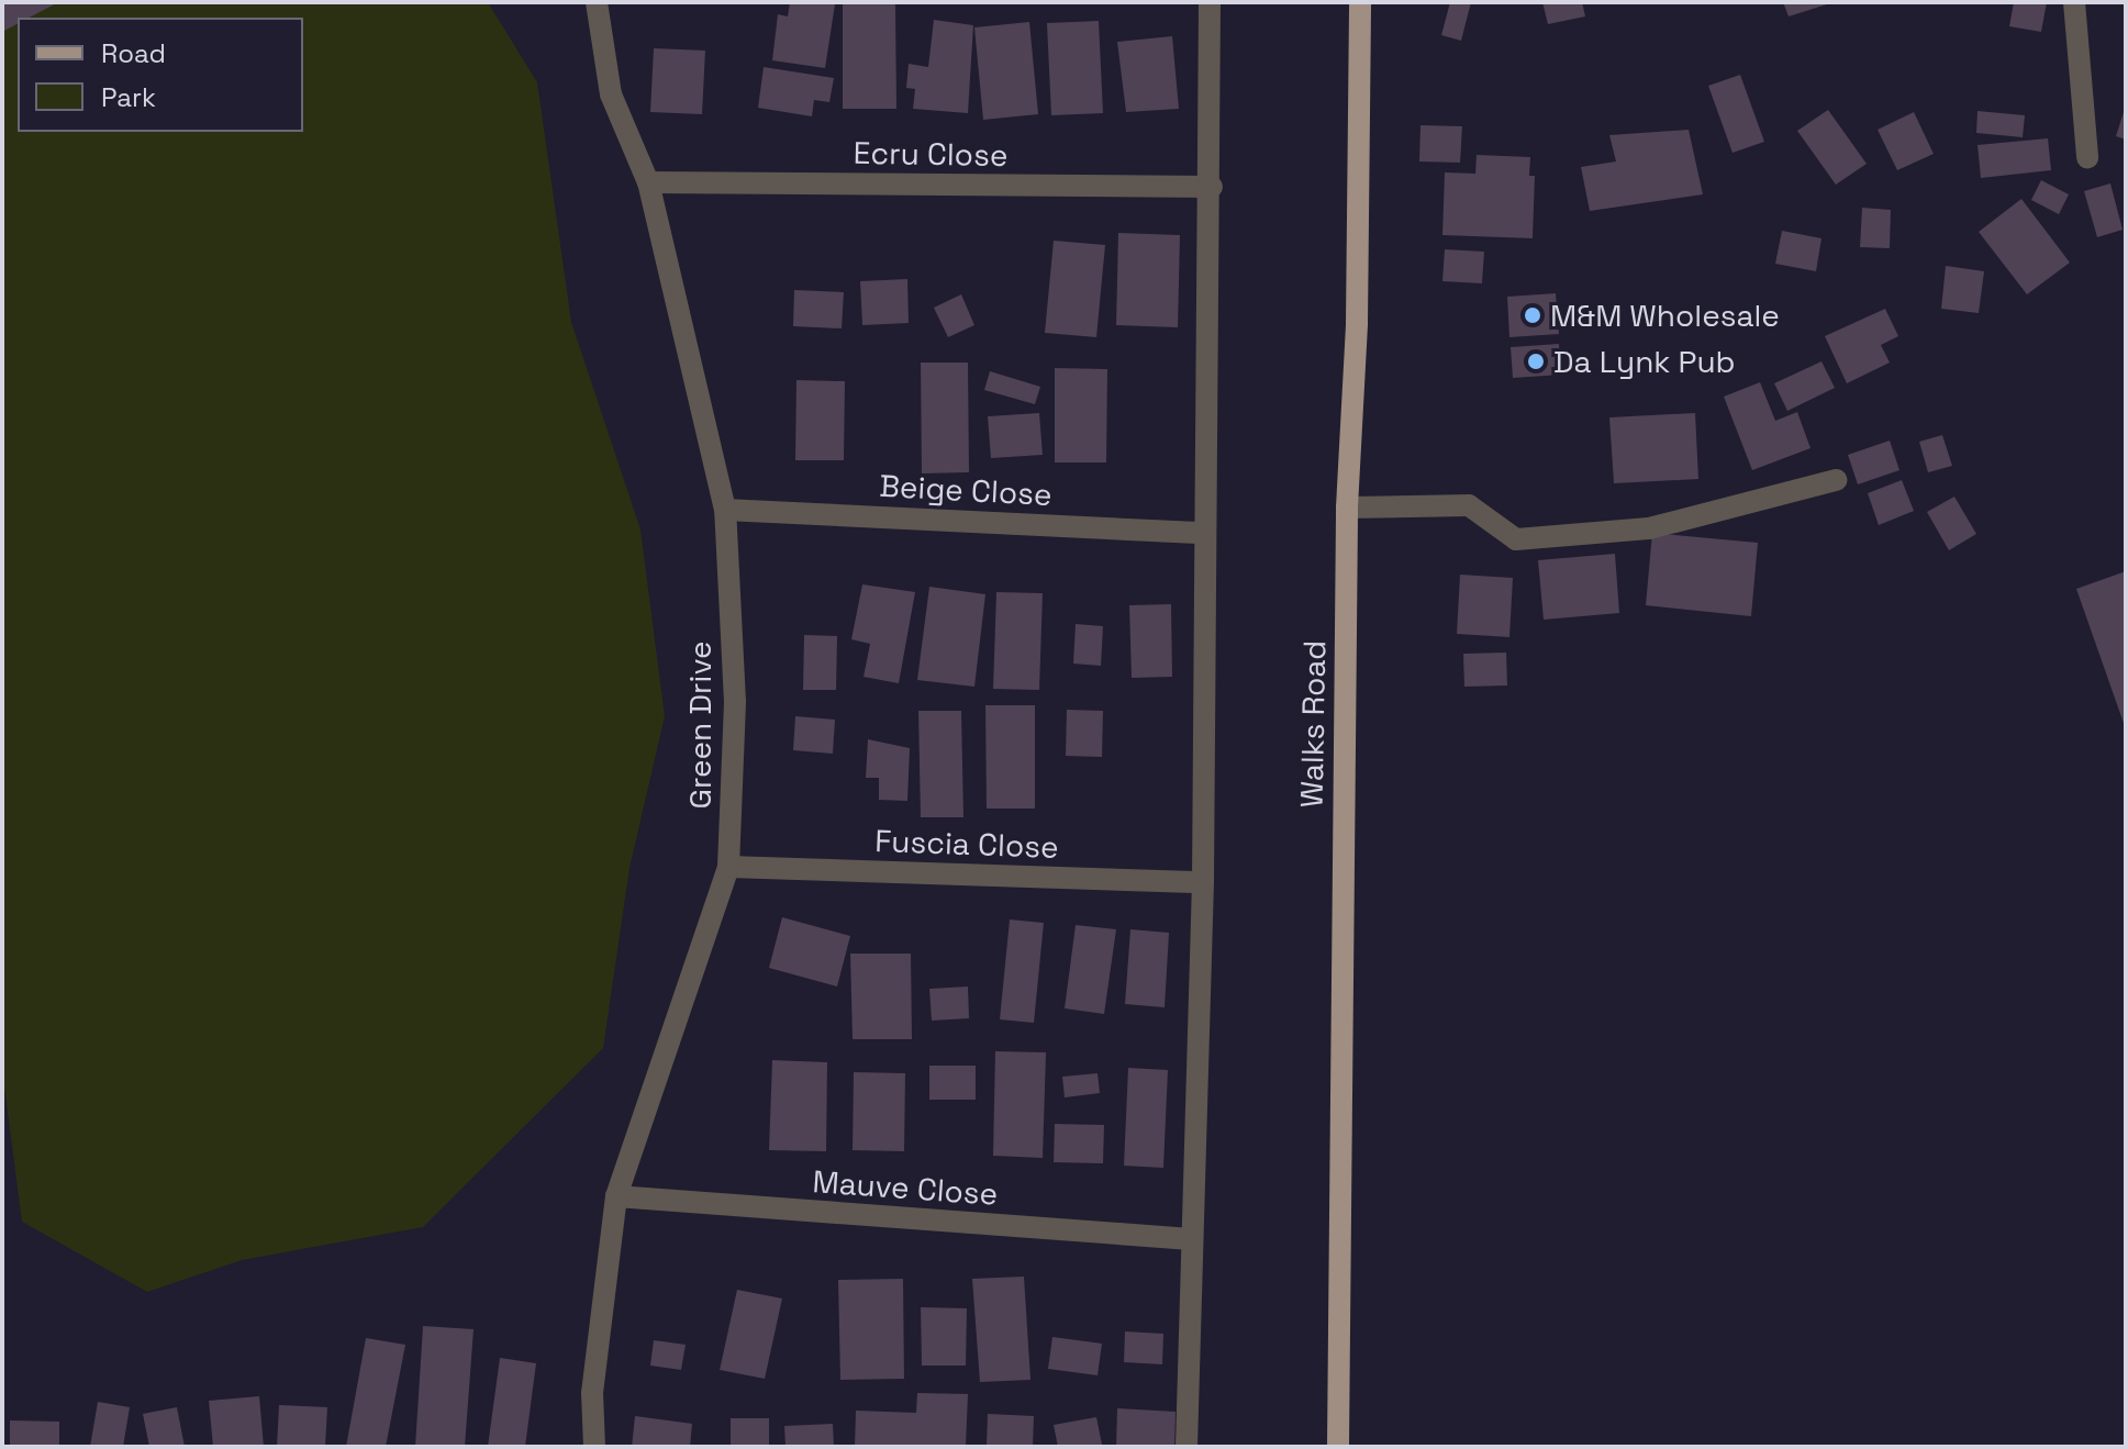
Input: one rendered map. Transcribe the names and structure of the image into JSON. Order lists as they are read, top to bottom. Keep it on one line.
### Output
{"streets":{"main road":["Walks Road"],"street":["Ecru Close","Beige Close","Green Drive","Fuscia Close","Mauve Close"]},"crossings":[["Ecru Close","Green Drive"],["Beige Close","Green Drive"],["Green Drive","Fuscia Close"],["Green Drive","Mauve Close"]],"places":["M&M Wholesale","Da Lynk Pub"],"legend":["Road","Park"]}
